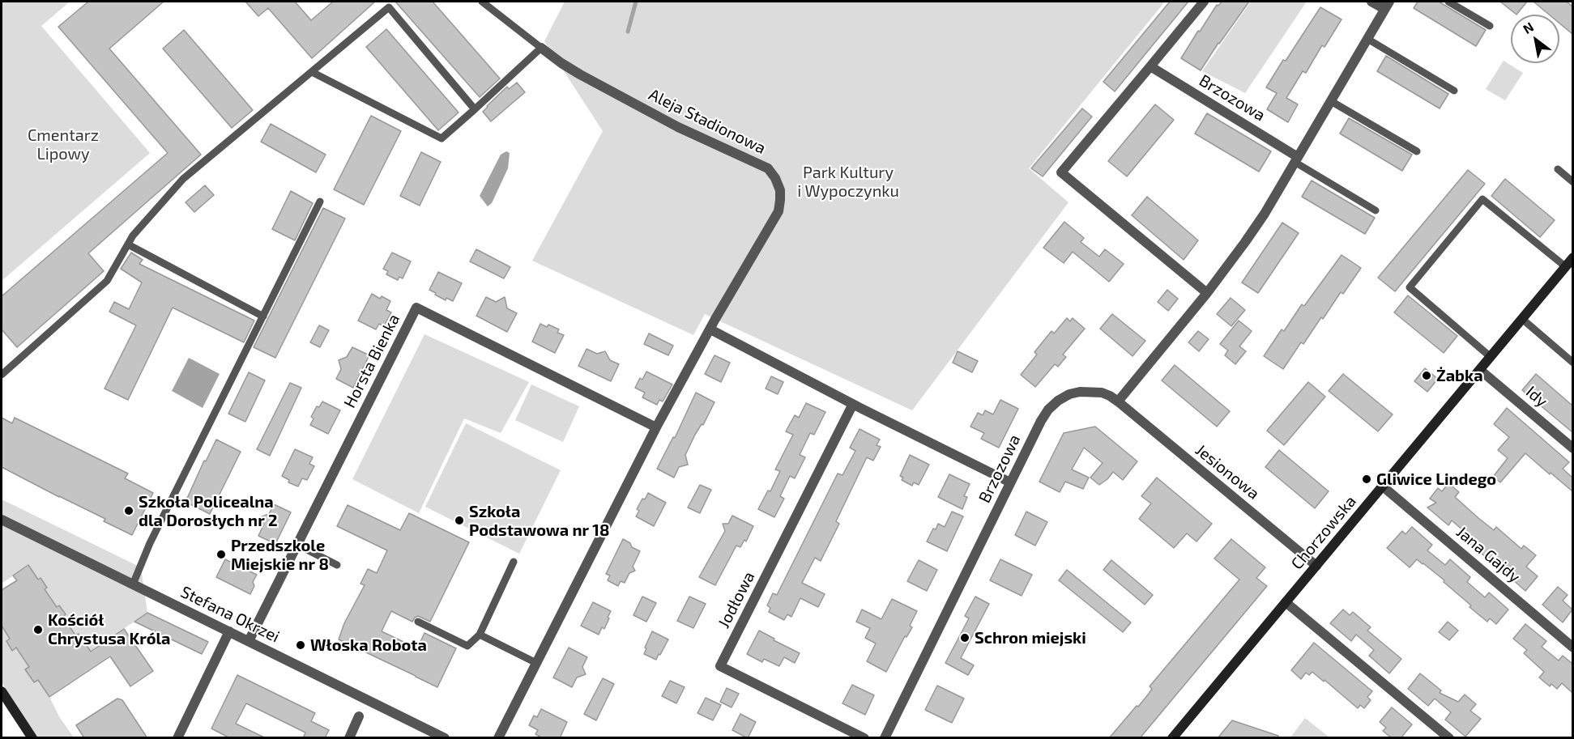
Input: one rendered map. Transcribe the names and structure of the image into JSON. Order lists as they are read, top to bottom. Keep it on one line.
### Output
{"streets":{"main road":["Chorzowska"],"street":["Brzozowa","Aleja Stadionowa","Horsta Bienka","Idy","Jesionowa","Jana Gajdy","Jodłowa","Stefana Okrzei"]},"crossings":[["Brzozowa","Jesionowa"],["Horsta Bienka","Stefana Okrzei"],["Idy","Chorzowska"],["Jesionowa","Chorzowska"],["Chorzowska","Jana Gajdy"]],"parks":["Cmentarz Lipowy","Park Kultury i Wypoczynku"],"places":["Żabka","Gliwice Lindego","Szkoła Policealna dla Dorosłych nr 2","Szkoła Podstawowa nr 18","Przedszkole Miejskie nr 8","Kościół Chrystusa Króla","Schron miejski","Włoska Robota"],"north":"top left"}
